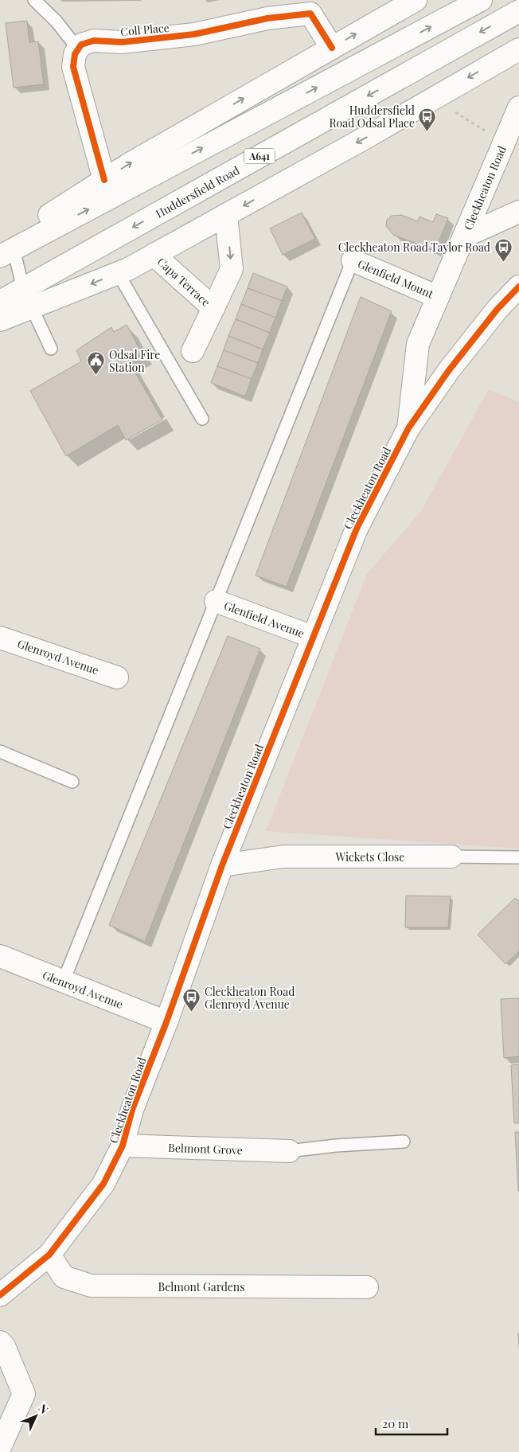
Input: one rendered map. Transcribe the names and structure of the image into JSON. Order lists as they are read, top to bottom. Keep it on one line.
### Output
{"streets":{"street":["Coll Place","A641","Cleckheaton Road","Huddersfield Road","Glenfield Mount","Capa Terrace","Glenfield Avenue","Glenroyd Avenue","Wickets Close","Belmont Grove","Belmont Gardens"]},"crossings":[["Cleckheaton Road","Glenfield Mount"],["Cleckheaton Road","Glenfield Avenue"],["Cleckheaton Road","Glenroyd Avenue"],["Cleckheaton Road","Wickets Close"],["Cleckheaton Road","Belmont Grove"],["Cleckheaton Road","Belmont Gardens"]],"one_way":["Capa Terrace"],"places":{"bus stop":["Huddersfield Road Odsal Place","Cleckheaton Road Taylor Road","Cleckheaton Road Glenroyd Avenue"],"public building":["Odsal Fire Station"]},"scale_bar":"20 m","north":"top right"}
